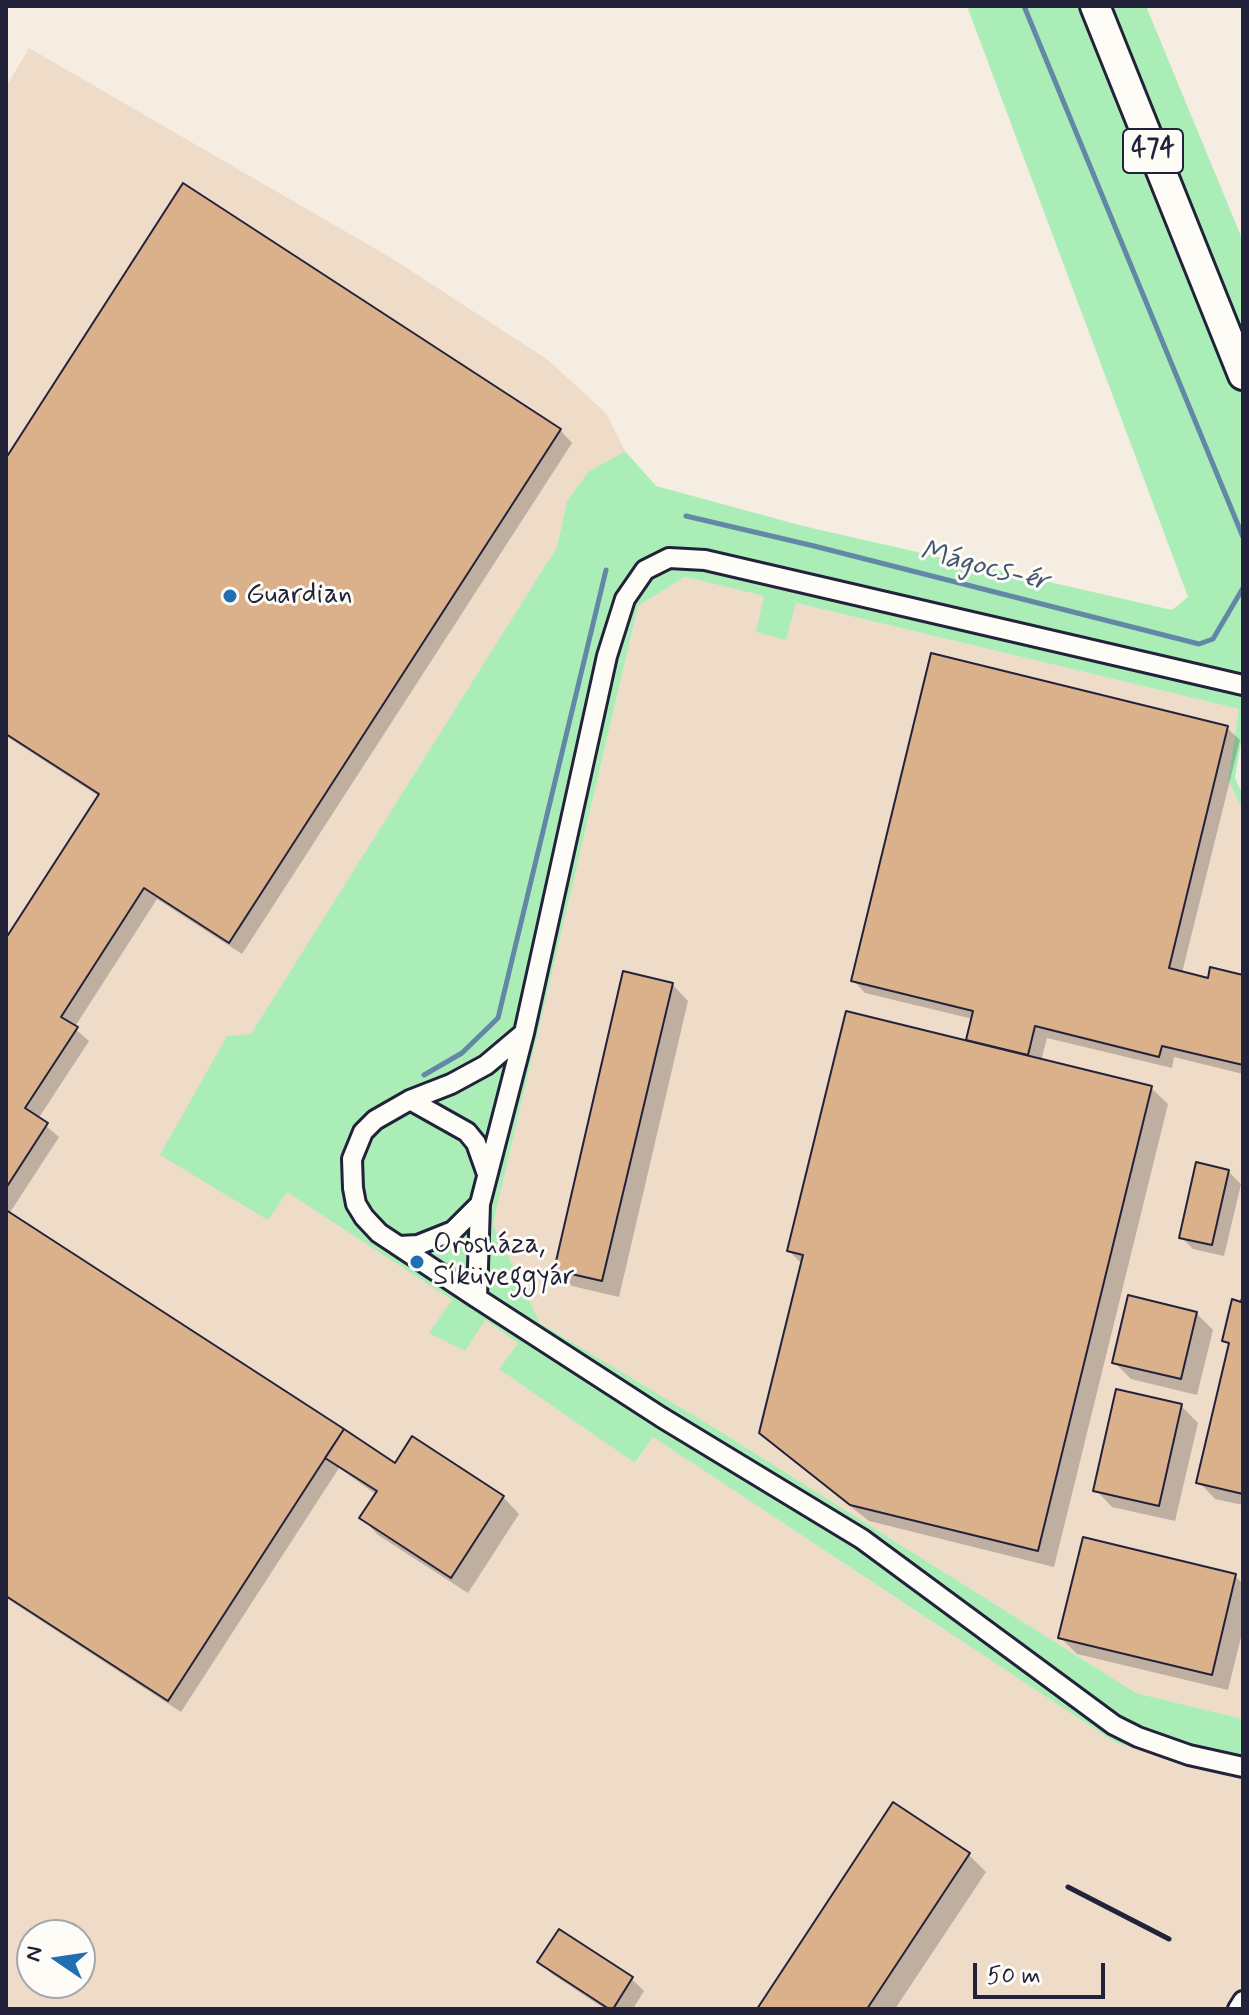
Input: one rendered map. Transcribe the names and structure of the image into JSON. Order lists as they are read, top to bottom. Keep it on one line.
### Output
{"streets":{"main road":["474"]},"water":["Mágocs-ér"],"places":["Guardian","Orosháza, Síküveggyár"],"scale_bar":"50 m","north":"left"}
